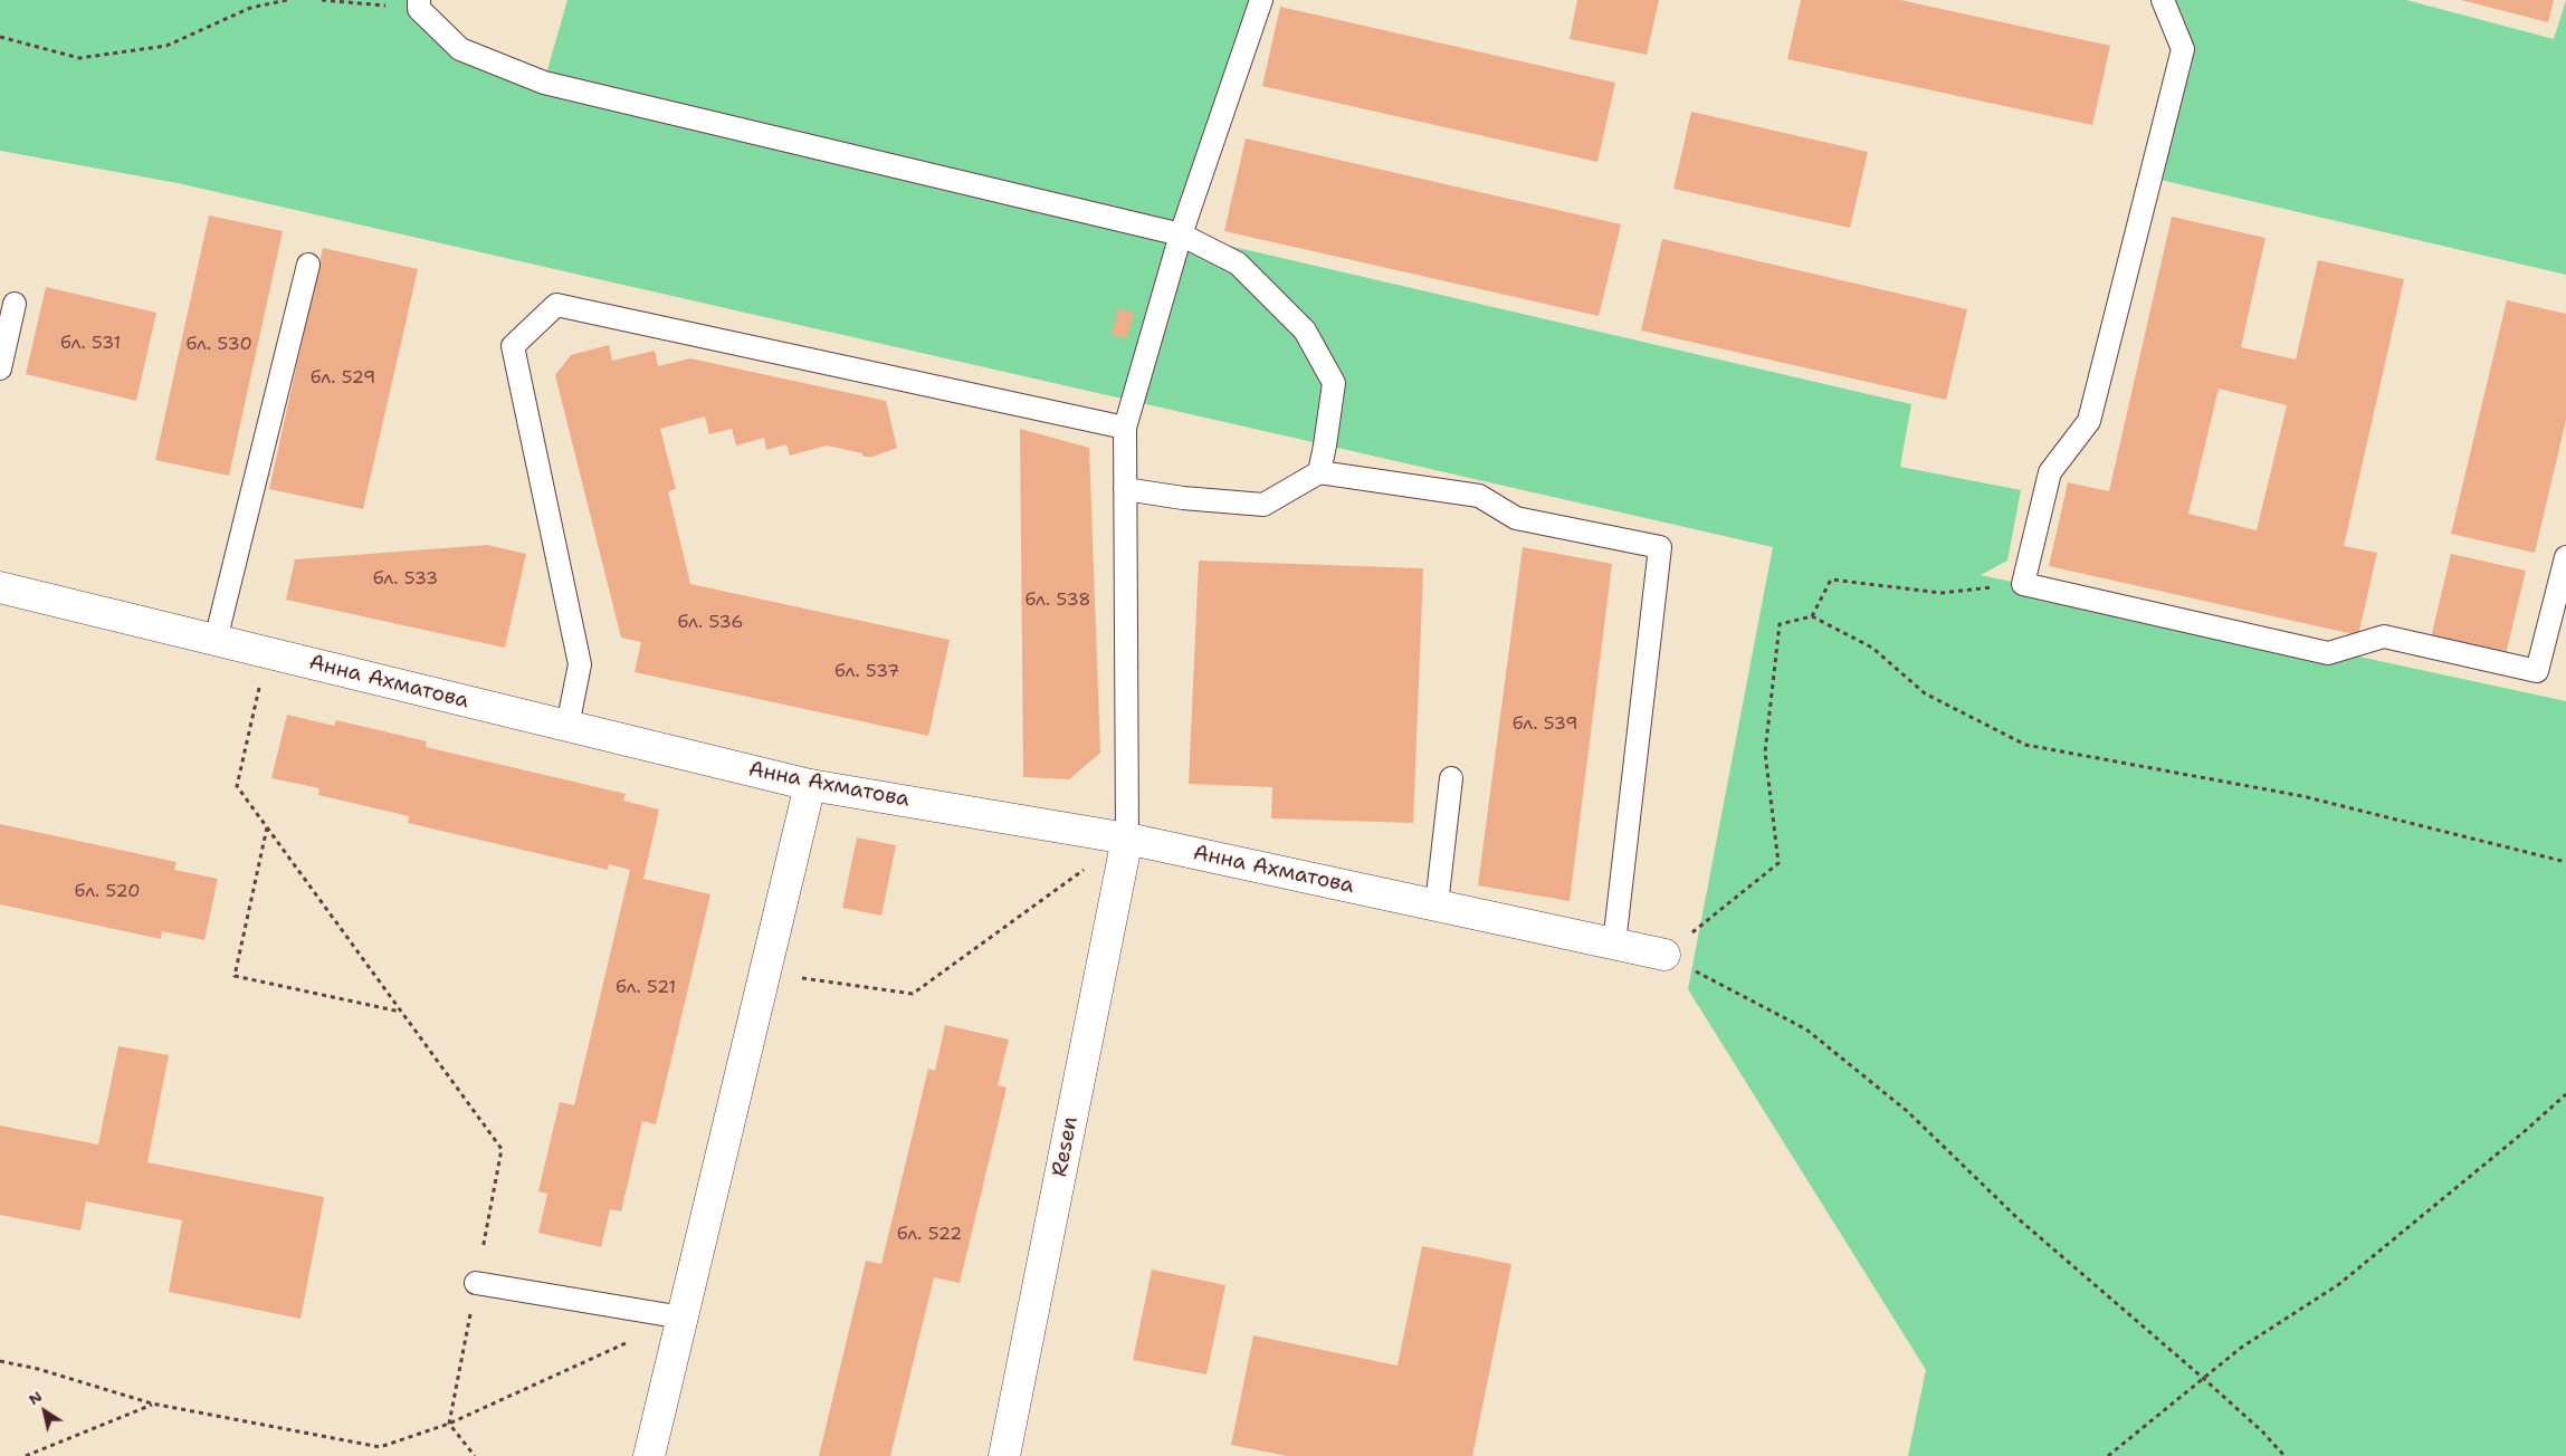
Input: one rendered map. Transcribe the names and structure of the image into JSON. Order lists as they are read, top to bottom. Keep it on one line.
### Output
{"streets":{"street":["Анна Ахматова","Resen"]},"crossings":[["Анна Ахматова","Resen"]],"house_numbers":["бл. 531","бл. 530","бл. 529","бл. 533","бл. 538","бл. 536","бл. 537","бл. 539","бл. 520","бл. 521","бл. 522"],"north":"top left"}
